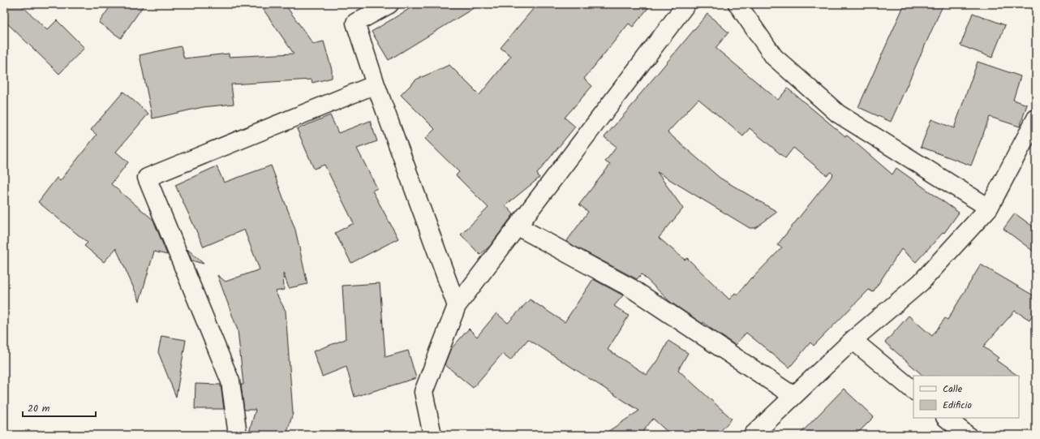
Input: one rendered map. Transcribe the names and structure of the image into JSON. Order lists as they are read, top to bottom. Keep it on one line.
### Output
{"legend":["Calle","Edificio"],"scale_bar":"20 m"}
